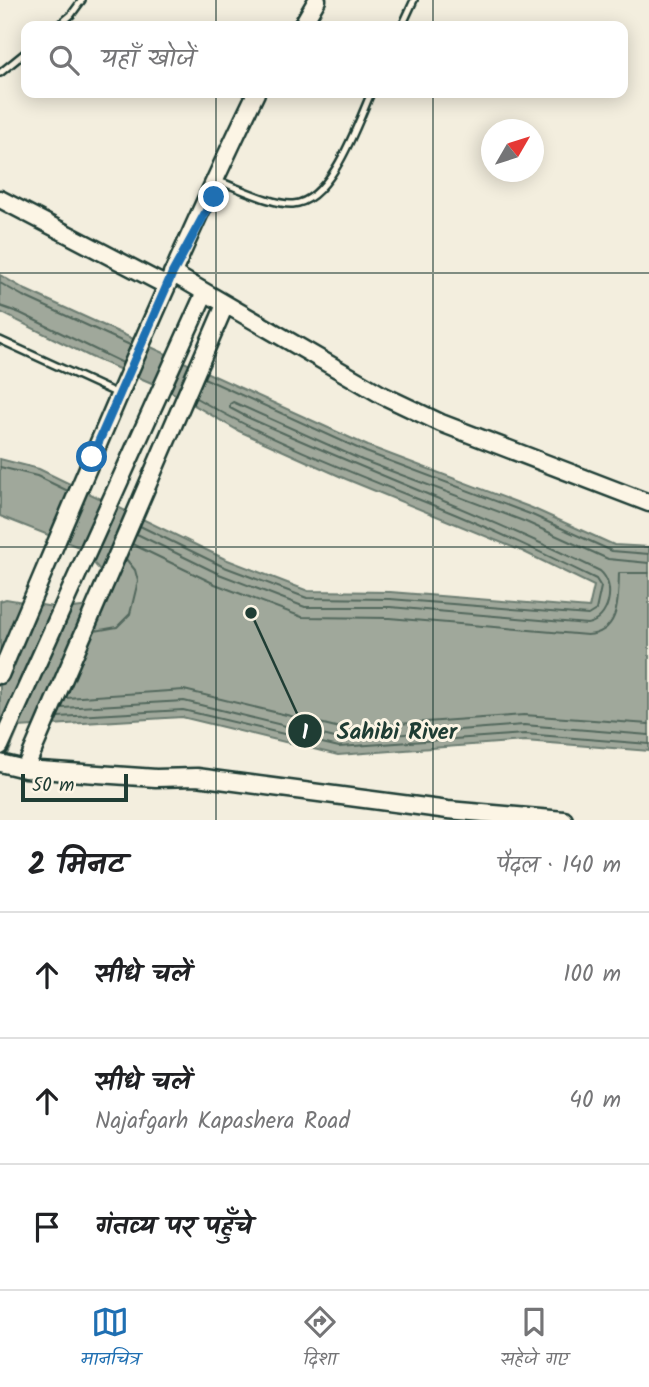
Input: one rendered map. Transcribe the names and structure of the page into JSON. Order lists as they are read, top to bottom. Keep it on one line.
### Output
{"places":["Sahibi River"],"scale_bar":"50 m","north":"top right","page":{"search":"यहाँ खोजें","scale":"50 m","heading":["2 मिनट","पैदल · 140 m"],"list":[["सीधे चलें","100 m"],["सीधे चलें","Najafgarh Kapashera Road","40 m"],"गंतव्य पर पहुँचे"],"nav":["मानचित्र","दिशा","सहेजे गए"]}}
